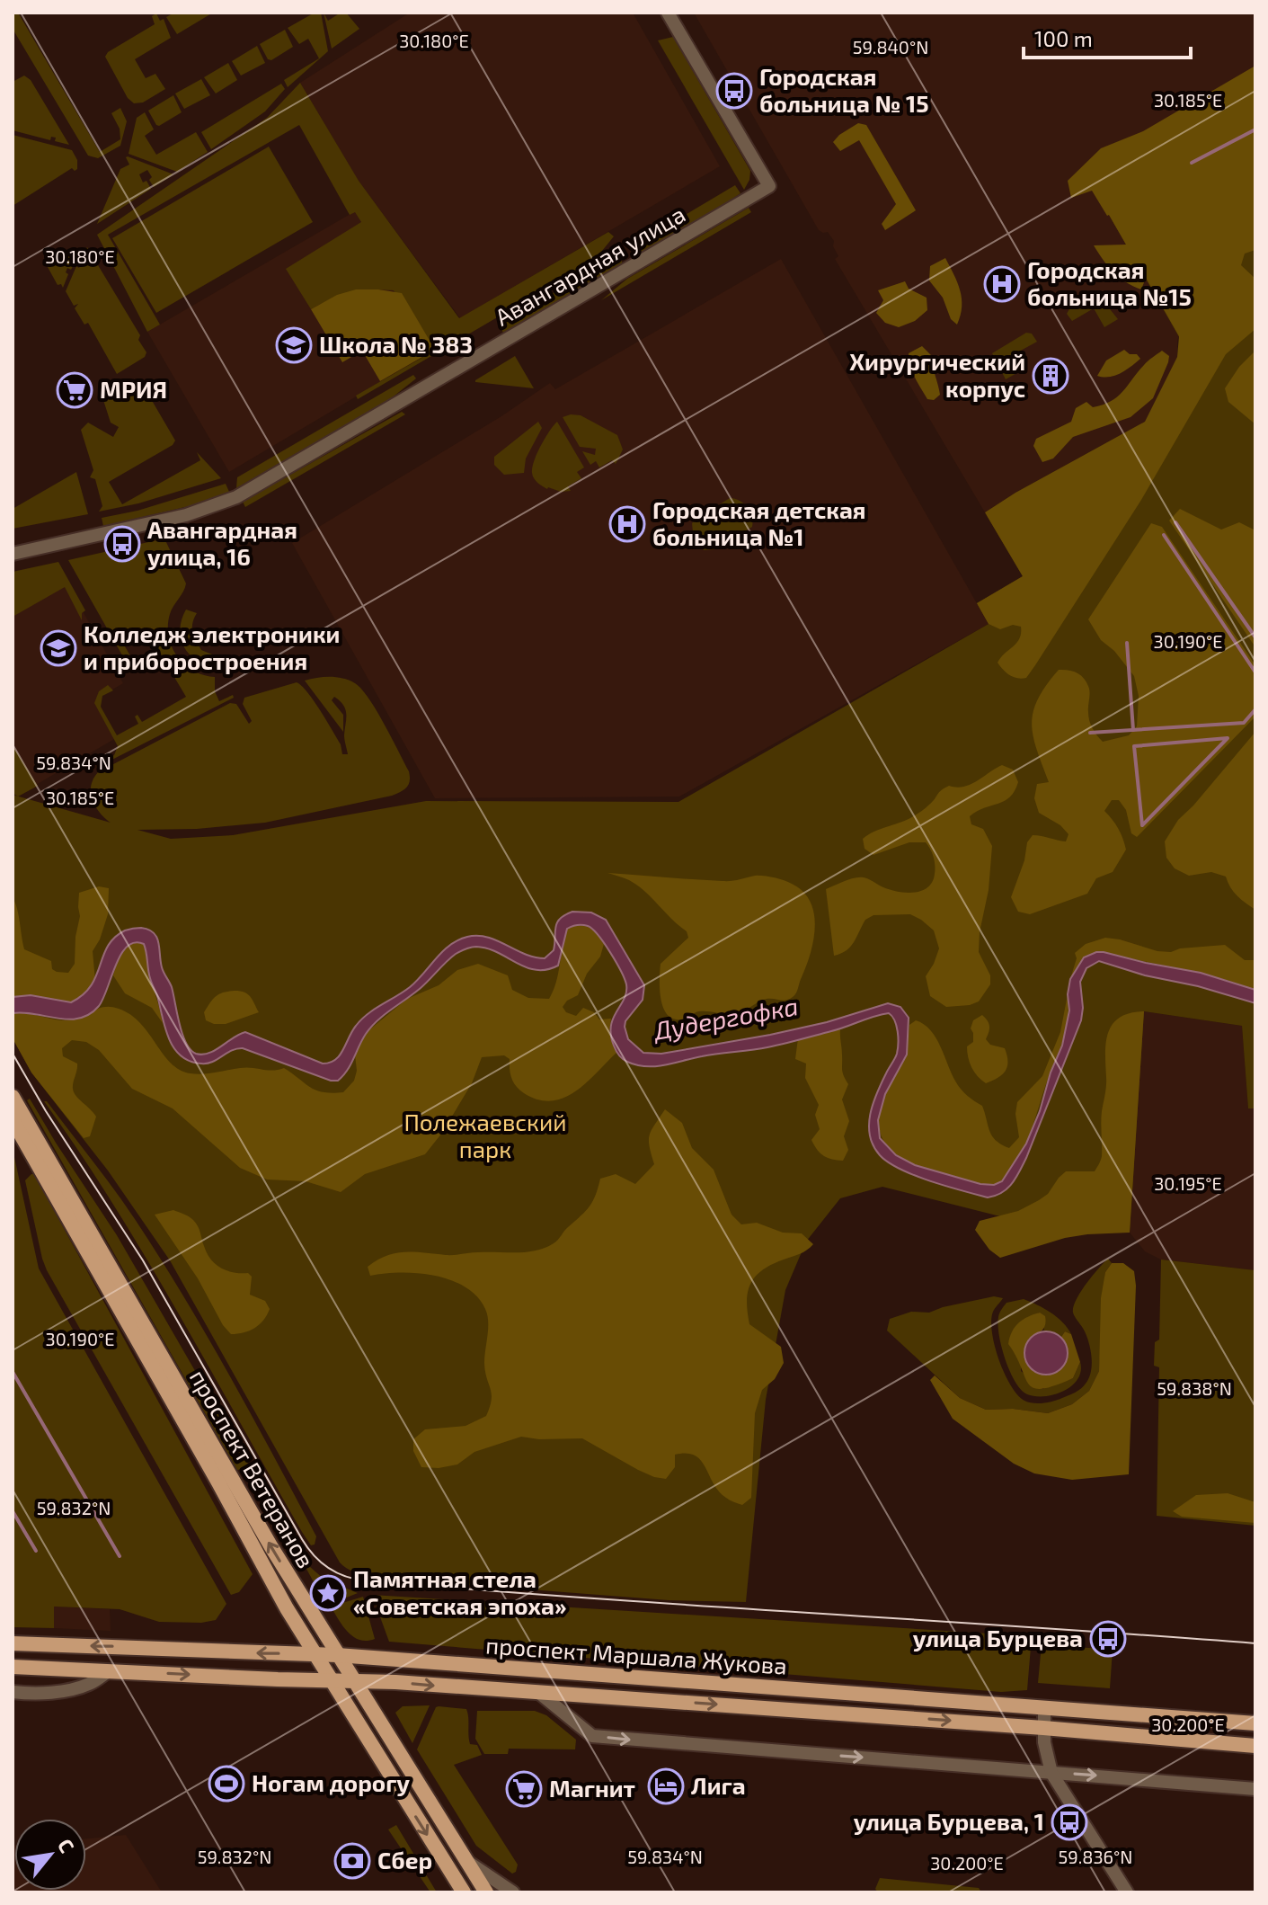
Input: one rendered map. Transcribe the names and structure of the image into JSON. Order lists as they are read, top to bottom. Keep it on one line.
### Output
{"streets":{"main road":["проспект Ветеранов","проспект Маршала Жукова"],"street":["Авангардная улица"]},"crossings":[["проспект Ветеранов","проспект Маршала Жукова"]],"water":["Дудергофка"],"parks":["Полежаевский парк"],"places":{"bus stop":["Городская больница № 15","Авангардная улица, 16","улица Бурцева","улица Бурцева, 1"],"hospital":["Городская больница №15","Городская детская больница №1"],"school or university":["Школа № 383","Колледж электроники и приборостроения"],"building":["Хирургический корпус"],"supermarket":["МРИЯ","Магнит"],"place":["Памятная стела «Советская эпоха»"],"sports":["Ногам дорогу"],"hotel":["Лига"],"bank":["Сбер"]},"scale_bar":"100 m","north":"top right","coordinates":["30.180°E","59.840°N","30.185°E","30.190°E","59.834°N","30.195°E","59.838°N","59.832°N","30.200°E","59.836°N"]}
